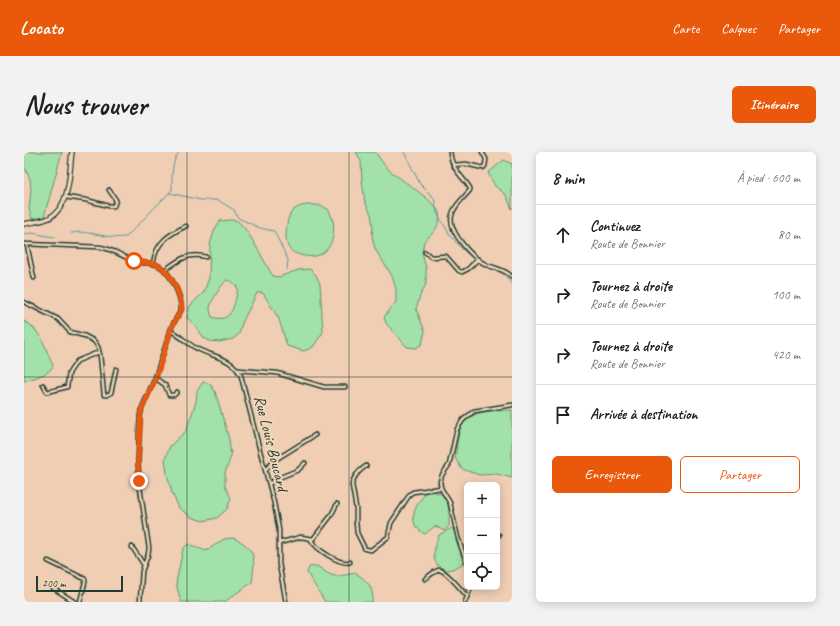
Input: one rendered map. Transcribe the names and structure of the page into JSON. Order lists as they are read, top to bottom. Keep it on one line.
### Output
{"streets":{"street":["Rue Louis Boucard"]},"scale_bar":"200 m","page":{"header":"Locato","nav":["Carte","Calques","Partager"],"buttons":["Itinéraire",["Enregistrer","Partager"]],"title":"Nous trouver","heading":["8 min","À pied · 600 m"],"list":[["Continuez","Route de Bonnier","80 m"],["Tournez à droite","Route de Bonnier","100 m"],["Tournez à droite","Route de Bonnier","420 m"],"Arrivée à destination"],"map_buttons":["+","−"],"scale":"200 m"}}
